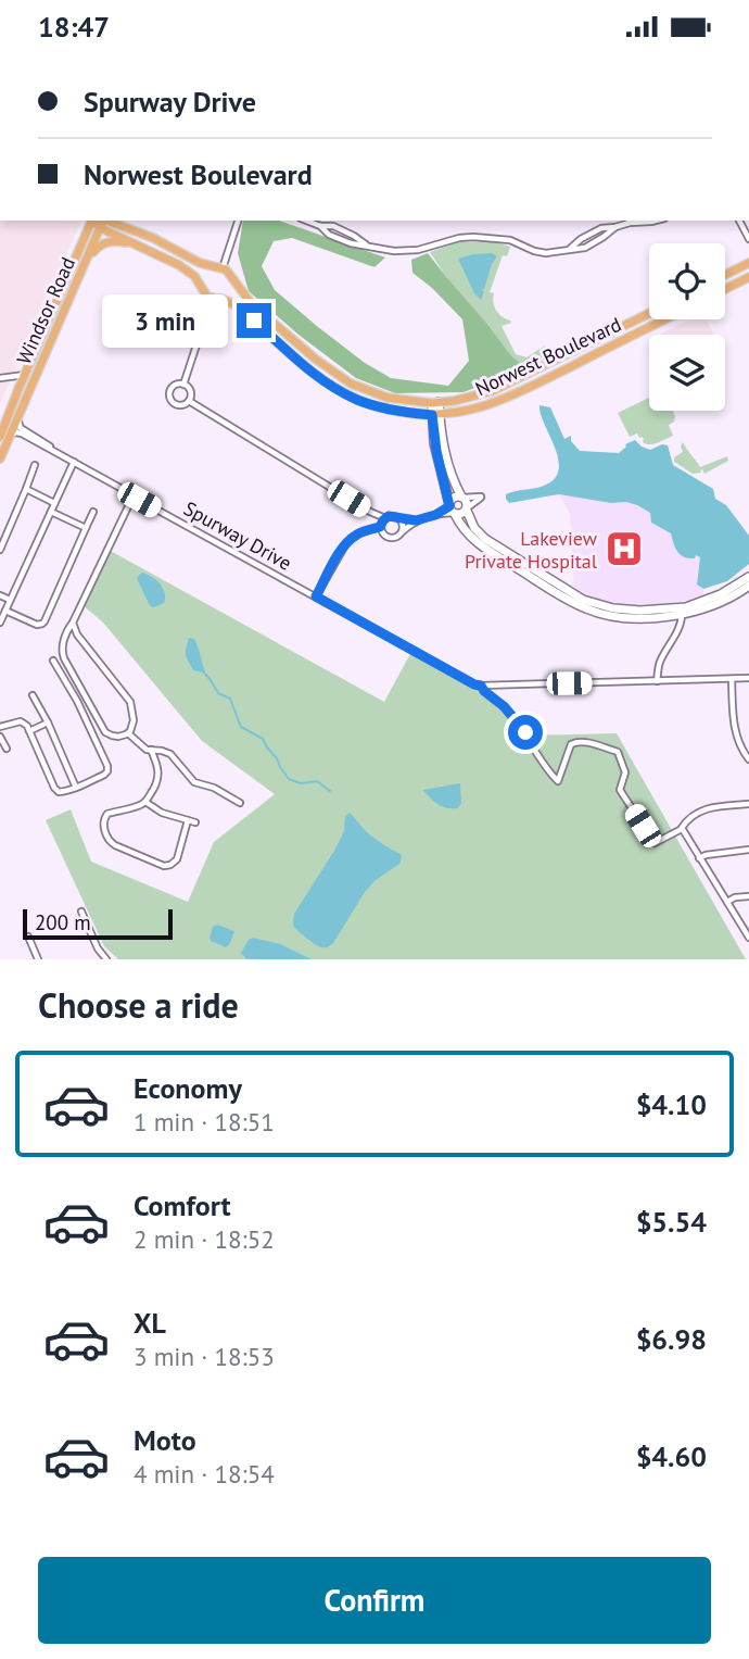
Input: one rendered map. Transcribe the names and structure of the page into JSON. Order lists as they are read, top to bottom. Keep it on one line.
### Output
{"streets":{"main road":["Windsor Road","Norwest Boulevard"],"street":["Spurway Drive"]},"places":{"hospital":["Lakeview Private Hospital"]},"scale_bar":"200 m","page":{"status":"18:47","banner":["Spurway Drive","Norwest Boulevard"],"bubble":"3 min","scale":"200 m","heading":"Choose a ride","list":[{"name":"Economy","note":"1 min · 18:51","value":"$4.10"},{"name":"Comfort","note":"2 min · 18:52","value":"$5.54"},{"name":"XL","note":"3 min · 18:53","value":"$6.98"},{"name":"Moto","note":"4 min · 18:54","value":"$4.60"}],"buttons":"Confirm"}}
